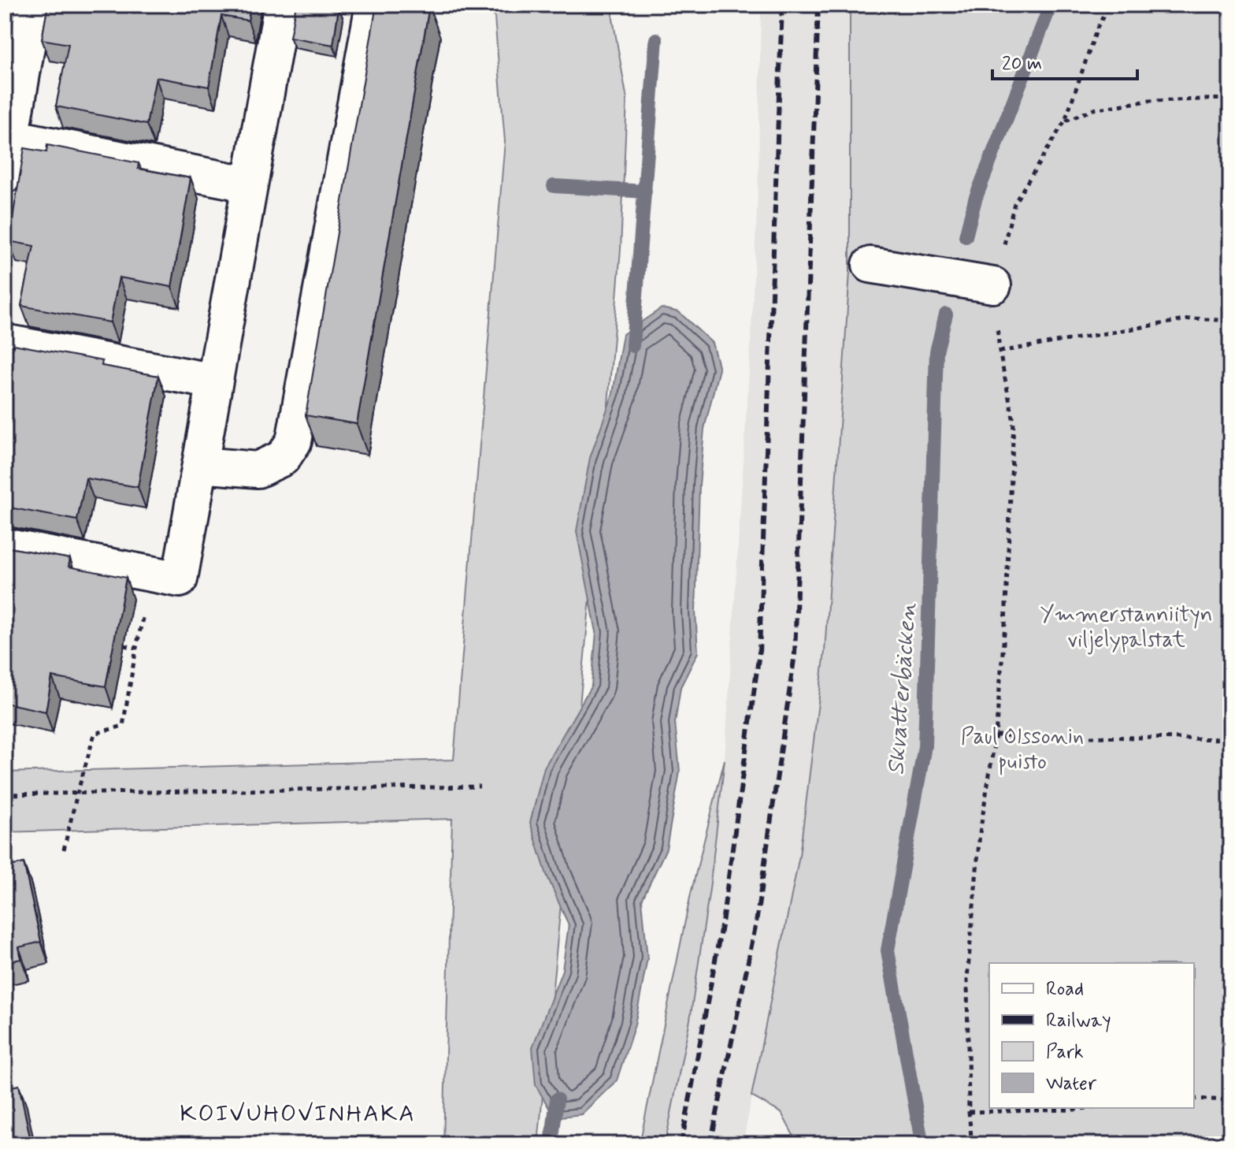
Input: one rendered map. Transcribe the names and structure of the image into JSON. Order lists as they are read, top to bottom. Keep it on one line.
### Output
{"districts":["KOIVUHOVINHAKA"],"water":["Skvatterbäcken"],"parks":["Ymmerstanniityn viljelypalstat","Paul Olssonin puisto"],"legend":["Road","Railway","Park","Water"],"scale_bar":"20 m"}
